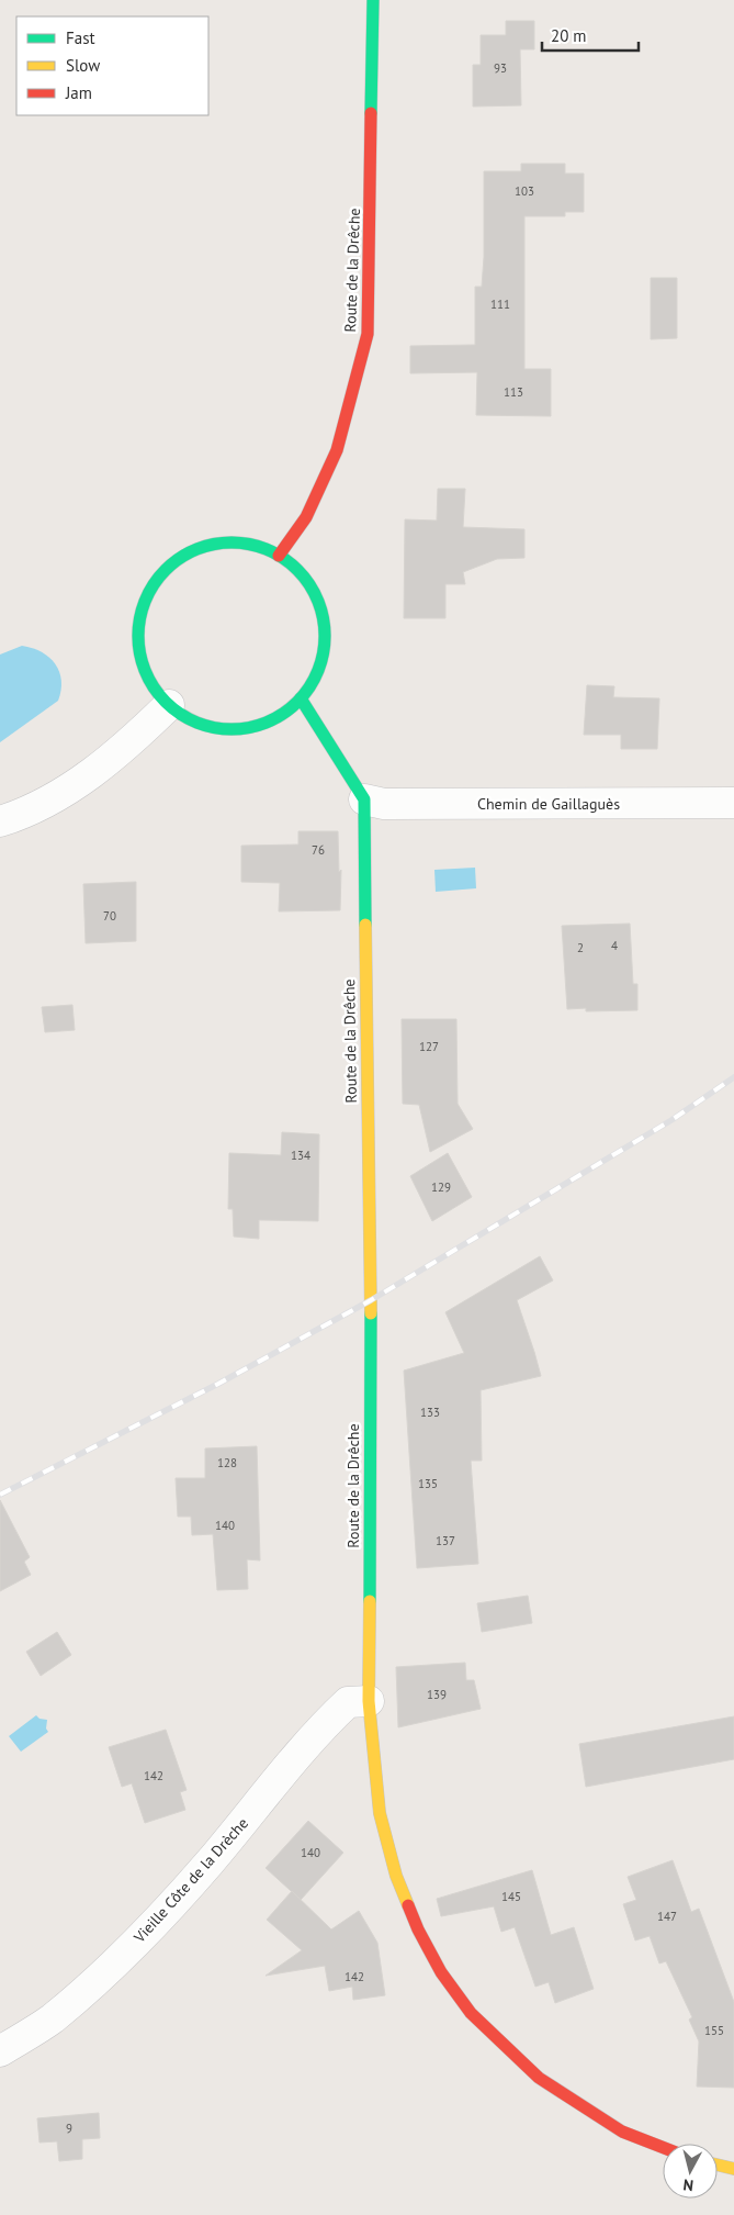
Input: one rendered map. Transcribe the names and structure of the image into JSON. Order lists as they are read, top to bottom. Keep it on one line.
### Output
{"streets":{"street":["Route de la Drêche","Chemin de Gaillaguès","Vieille Côte de la Drèche"]},"crossings":[["Route de la Drêche","Chemin de Gaillaguès"],["Route de la Drêche","Vieille Côte de la Drèche"]],"house_numbers":["93","103","111","113","76","70","4","2","127","134","129","133","128","135","140","137","139","142","140","145","147","142","155","9"],"legend":["Fast","Slow","Jam"],"scale_bar":"20 m","north":"bottom"}
